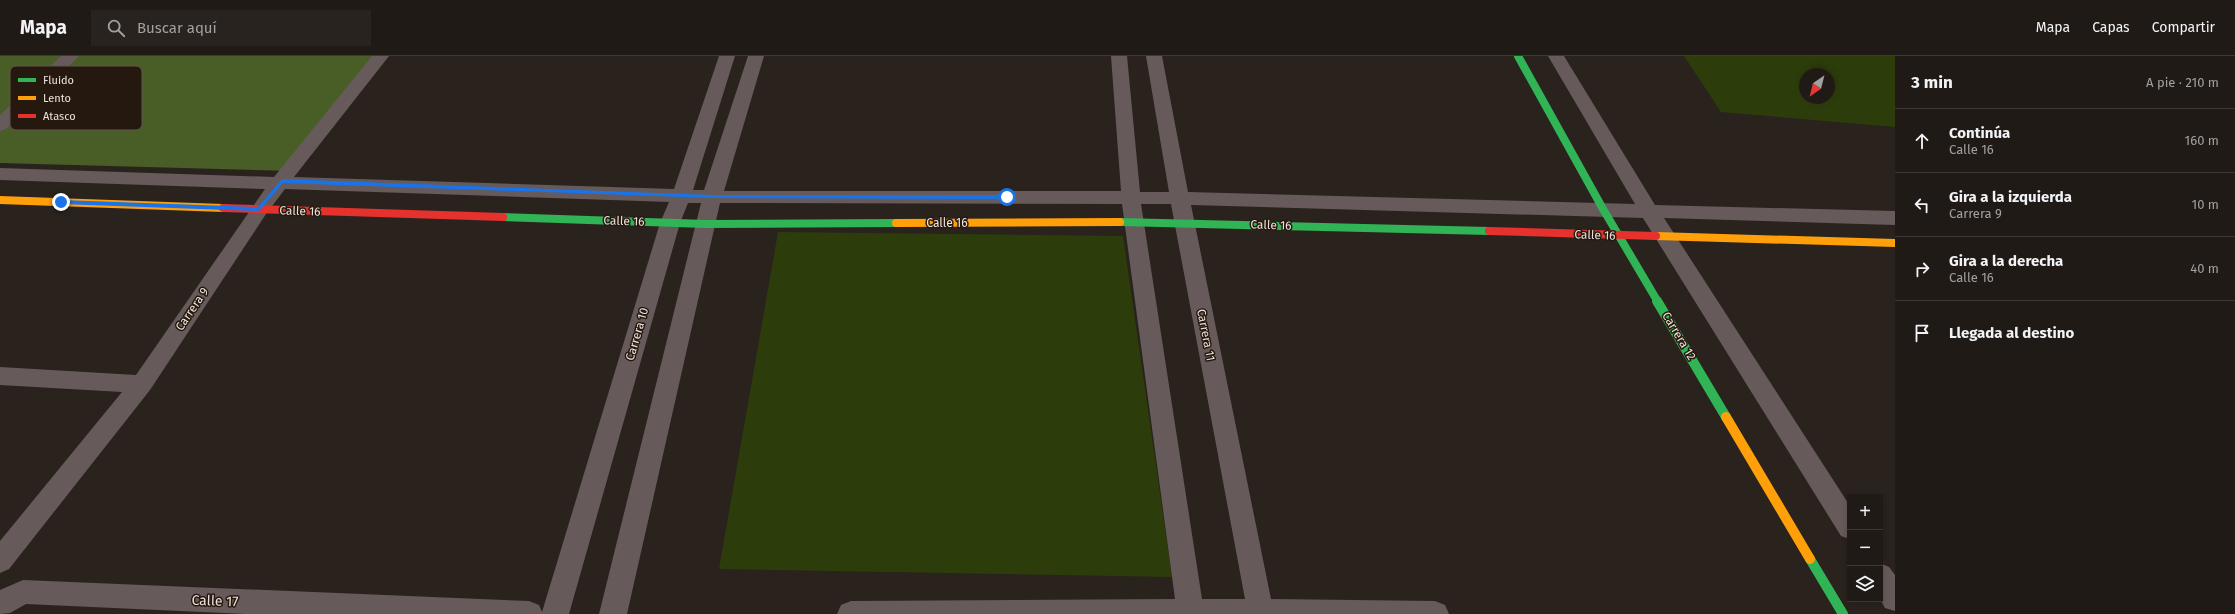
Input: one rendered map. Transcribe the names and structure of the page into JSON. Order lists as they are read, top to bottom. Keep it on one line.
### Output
{"streets":{"street":["Calle 16","Carrera 9","Carrera 10","Carrera 11","Carrera 12","Calle 17"]},"crossings":[["Calle 16","Carrera 9"],["Calle 16","Carrera 10"],["Calle 16","Carrera 11"],["Calle 16","Carrera 12"]],"legend":["Fluido","Lento","Atasco"],"north":"bottom left","page":{"header":"Mapa","search":"Buscar aquí","nav":["Mapa","Capas","Compartir"],"heading":["3 min","A pie · 210 m"],"list":[["Continúa","Calle 16","160 m"],["Gira a la izquierda","Carrera 9","10 m"],["Gira a la derecha","Calle 16","40 m"],"Llegada al destino"],"map_buttons":["+","−"]}}
